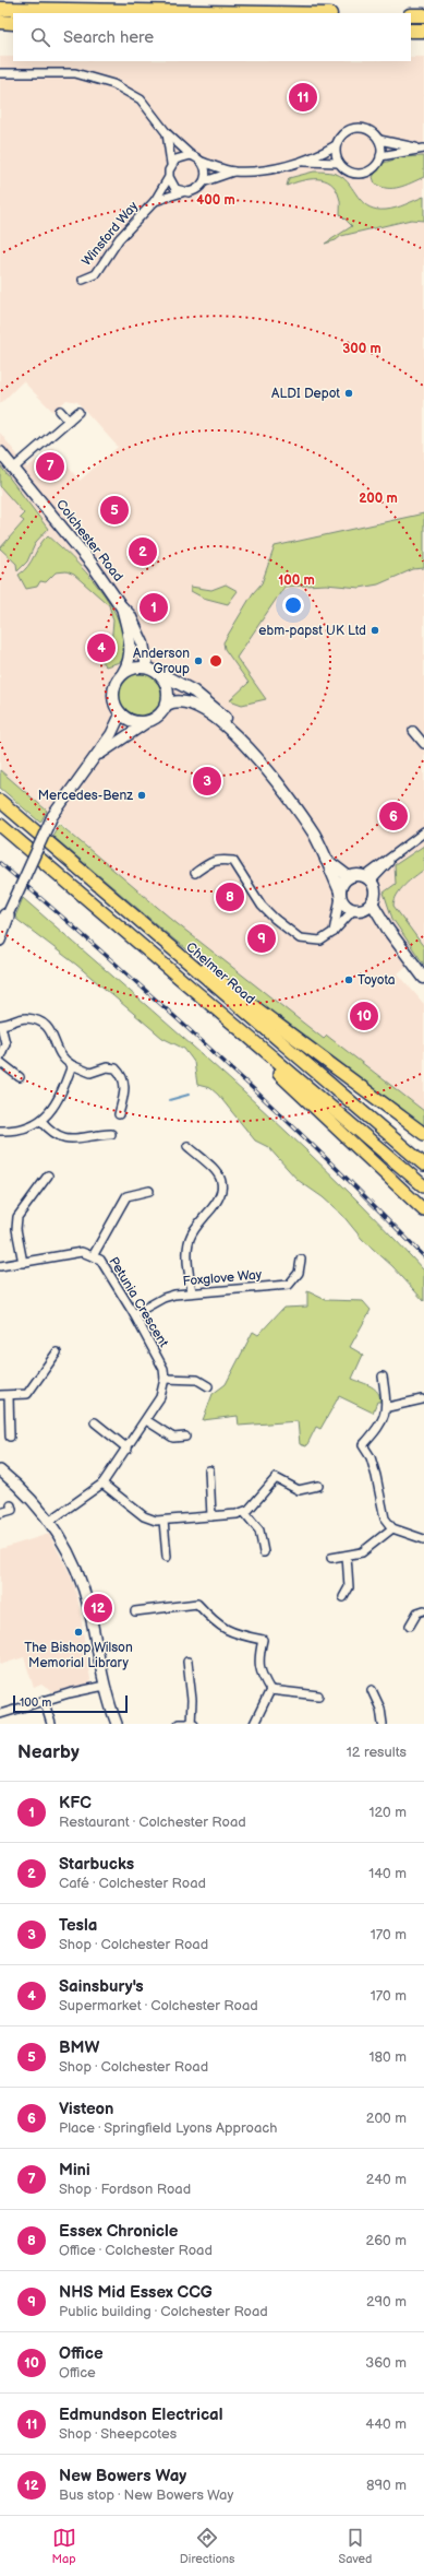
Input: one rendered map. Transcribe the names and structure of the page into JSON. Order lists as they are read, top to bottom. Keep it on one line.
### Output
{"streets":{"main road":["Colchester Road","Chelmer Road"],"street":["Winsford Way","Foxglove Way","Petunia Crescent"]},"crossings":[["Foxglove Way","Petunia Crescent"]],"places":["ALDI Depot","ebm-papst UK Ltd","Anderson Group","Mercedes-Benz","Toyota","The Bishop Wilson Memorial Library"],"scale_bar":"100 m","page":{"search":"Search here","pins":["11","7","5","2","1","4","3","6","8","9","10","12"],"scale":"100 m","heading":["Nearby","12 results"],"list":[{"mark":"1","name":"KFC","note":"Restaurant · Colchester Road","value":"120 m"},{"mark":"2","name":"Starbucks","note":"Café · Colchester Road","value":"140 m"},{"mark":"3","name":"Tesla","note":"Shop · Colchester Road","value":"170 m"},{"mark":"4","name":"Sainsbury's","note":"Supermarket · Colchester Road","value":"170 m"},{"mark":"5","name":"BMW","note":"Shop · Colchester Road","value":"180 m"},{"mark":"6","name":"Visteon","note":"Place · Springfield Lyons Approach","value":"200 m"},{"mark":"7","name":"Mini","note":"Shop · Fordson Road","value":"240 m"},{"mark":"8","name":"Essex Chronicle","note":"Office · Colchester Road","value":"260 m"},{"mark":"9","name":"NHS Mid Essex CCG","note":"Public building · Colchester Road","value":"290 m"},{"mark":"10","name":"Office","note":"Office","value":"360 m"},{"mark":"11","name":"Edmundson Electrical","note":"Shop · Sheepcotes","value":"440 m"},{"mark":"12","name":"New Bowers Way","note":"Bus stop · New Bowers Way","value":"890 m"}],"nav":["Map","Directions","Saved"]},"rings":["400 m","300 m","200 m","100 m"]}
